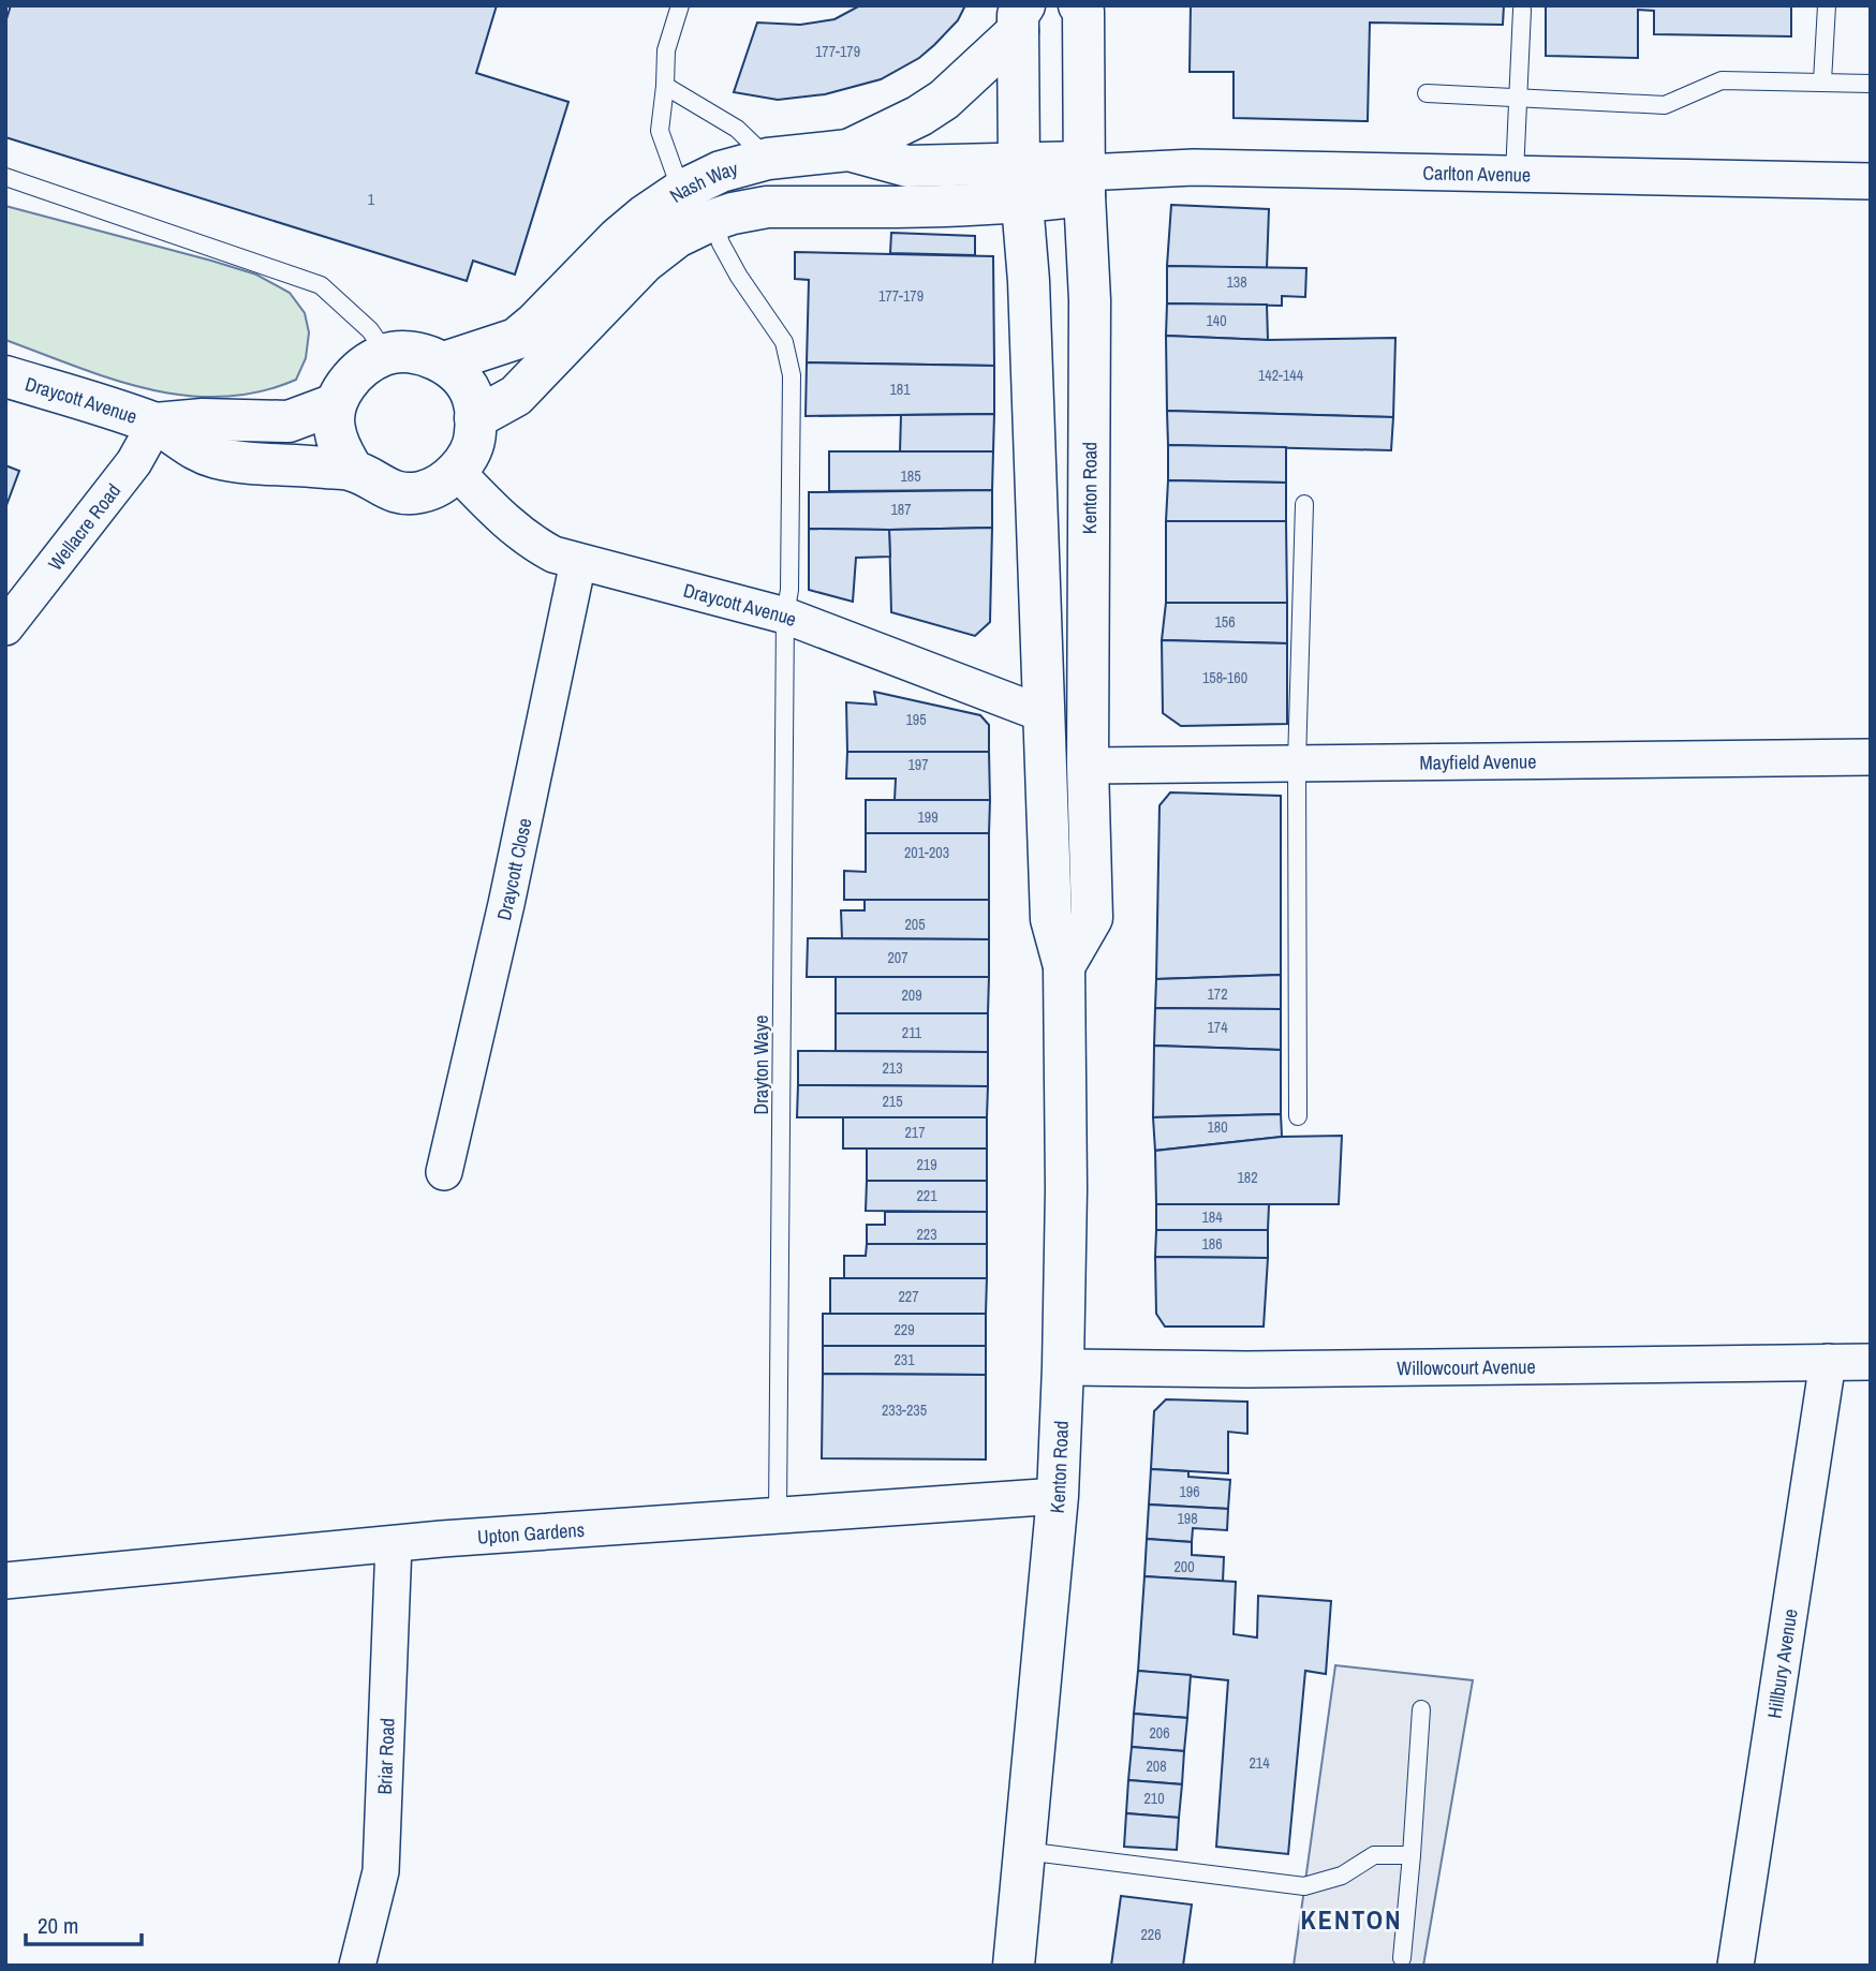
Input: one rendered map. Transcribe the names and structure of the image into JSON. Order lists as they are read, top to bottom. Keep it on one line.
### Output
{"streets":{"main road":["Nash Way","Draycott Avenue","Kenton Road"],"street":["Carlton Avenue","Wellacre Road","Mayfield Avenue","Draycott Close","Willowcourt Avenue","Upton Gardens","Hillbury Avenue","Briar Road"],"lane":["Drayton Waye"]},"crossings":[["Carlton Avenue","Kenton Road"],["Nash Way","Draycott Avenue"],["Nash Way","Kenton Road"],["Nash Way","Drayton Waye"],["Draycott Avenue","Kenton Road"],["Draycott Avenue","Wellacre Road"],["Draycott Avenue","Draycott Close"],["Draycott Avenue","Drayton Waye"],["Kenton Road","Mayfield Avenue"],["Kenton Road","Willowcourt Avenue"],["Kenton Road","Upton Gardens"],["Drayton Waye","Upton Gardens"],["Willowcourt Avenue","Hillbury Avenue"],["Upton Gardens","Briar Road"]],"districts":["KENTON"],"house_numbers":["177-179","1","138","177-179","140","142-144","181","185","187","156","158-160","195","197","199","201-203","205","207","172","209","174","211","213","215","180","217","219","182","221","184","223","186","227","229","231","233-235","196","198","200","206","214","208","210","226"],"scale_bar":"20 m"}
